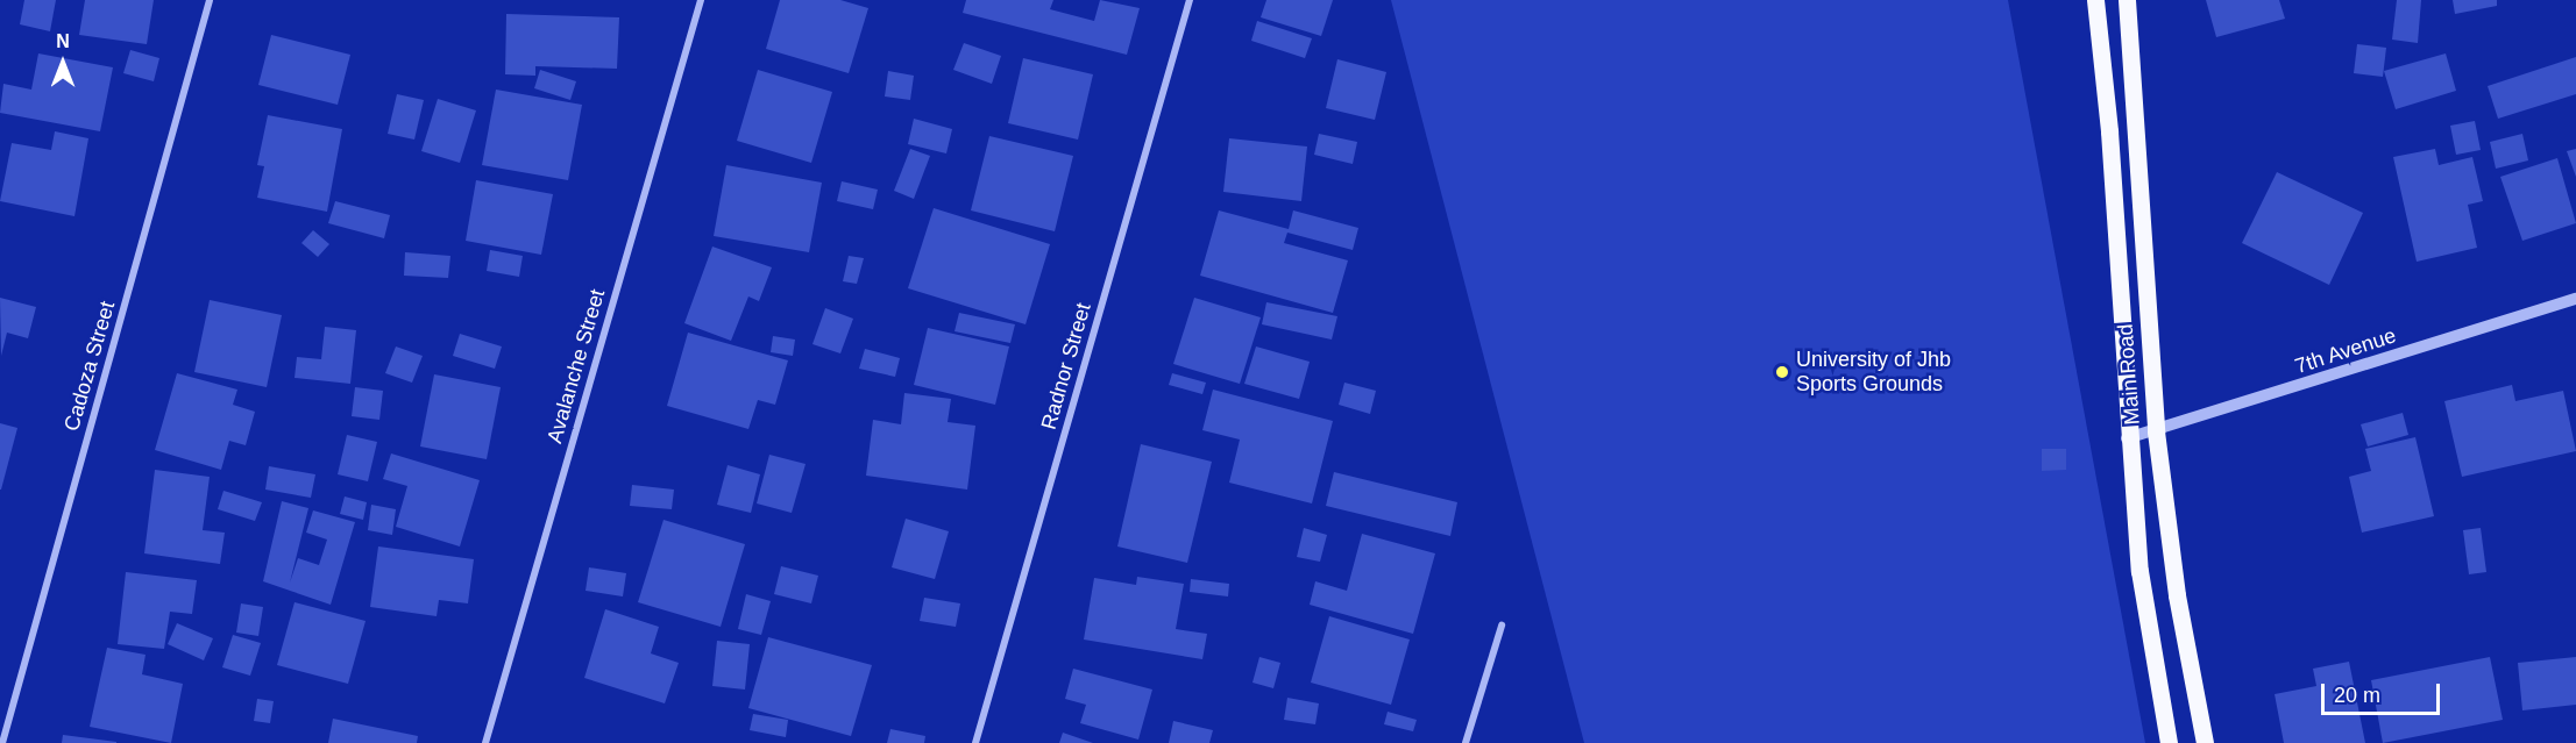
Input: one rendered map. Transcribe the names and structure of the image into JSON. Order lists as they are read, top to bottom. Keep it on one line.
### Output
{"streets":{"main road":["Main Road"],"street":["7th Avenue","Cadoza Street","Avalanche Street","Radnor Street"]},"crossings":[["7th Avenue","Main Road"]],"places":["University of Jhb Sports Grounds"],"scale_bar":"20 m","north":"top"}
